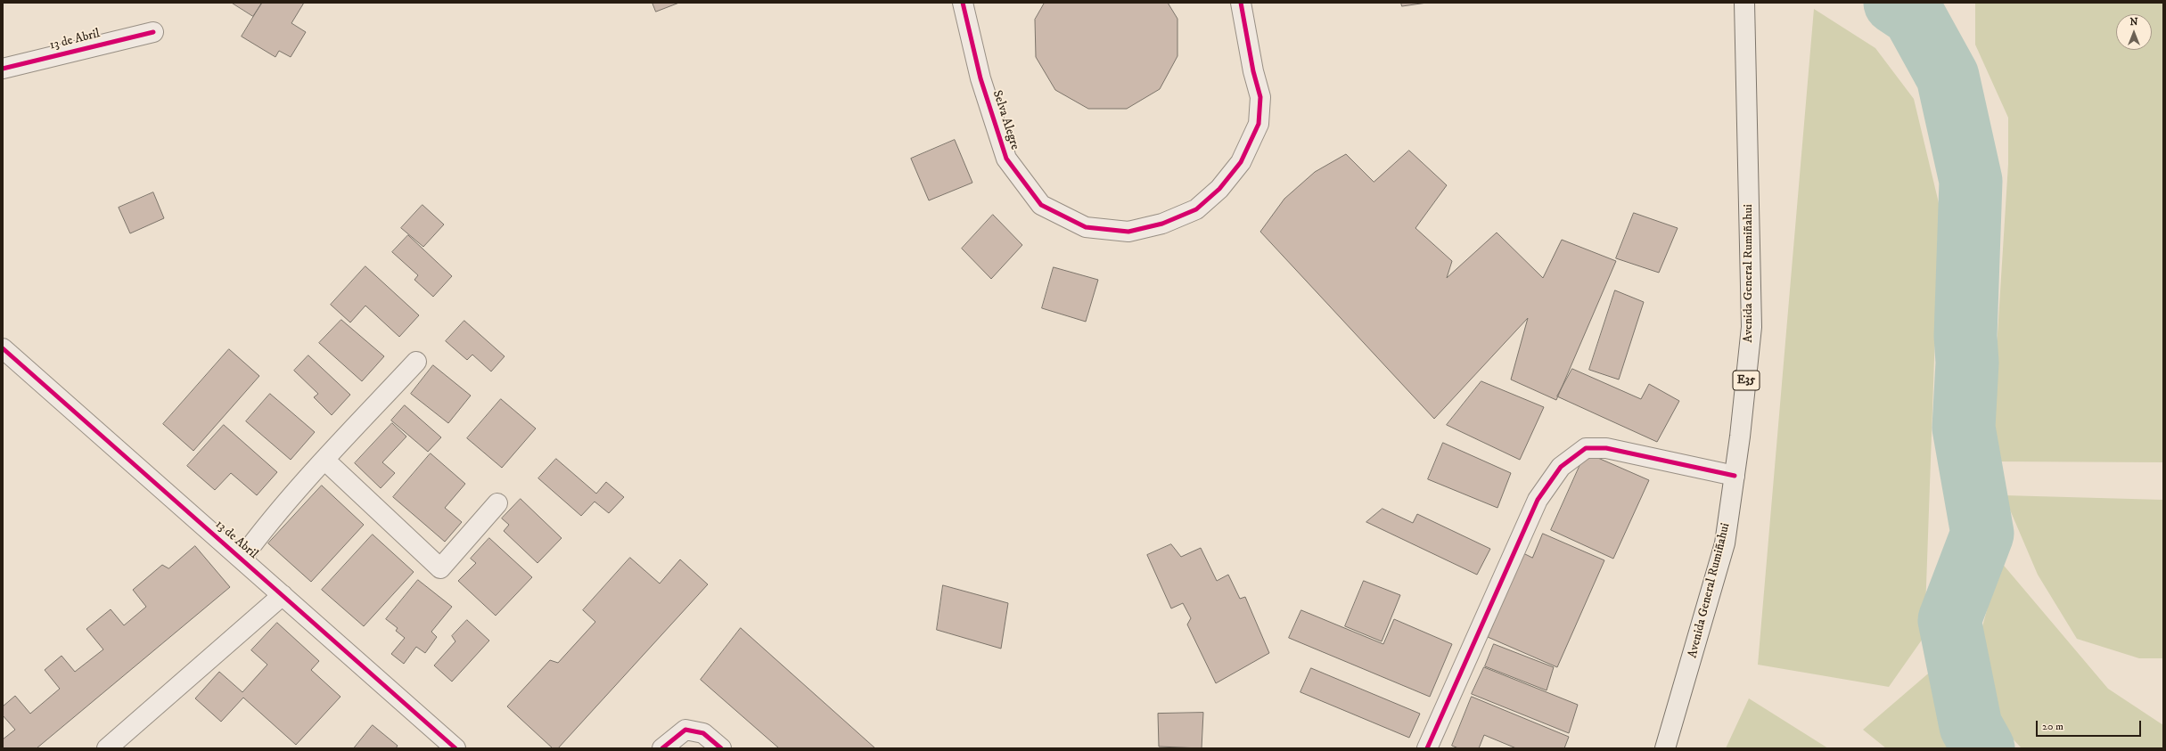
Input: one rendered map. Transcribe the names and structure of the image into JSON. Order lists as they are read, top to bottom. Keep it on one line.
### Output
{"streets":{"highway":["Avenida General Rumiñahui","E35"],"street":["13 de Abril","Selva Alegre"]},"scale_bar":"20 m","north":"top"}
